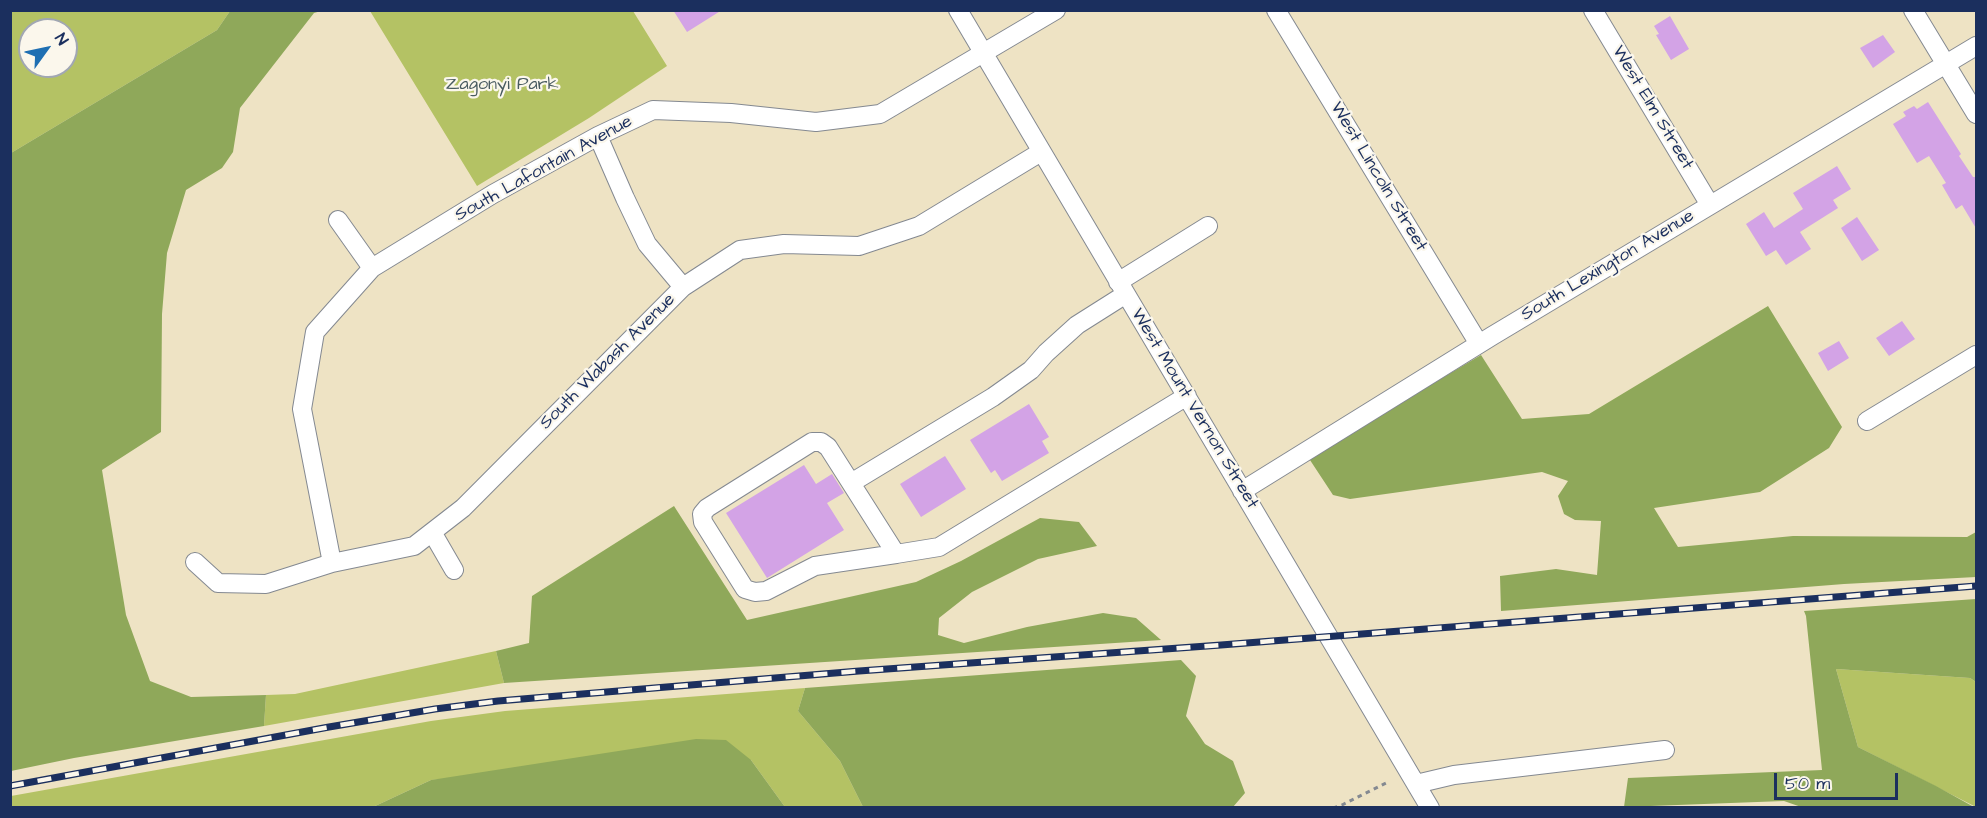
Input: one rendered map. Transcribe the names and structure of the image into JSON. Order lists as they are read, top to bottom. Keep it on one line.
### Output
{"streets":{"street":["West Elm Street","South Lafontain Avenue","West Lincoln Street","South Lexington Avenue","South Wabash Avenue","West Mount Vernon Street"]},"crossings":[["West Elm Street","South Lexington Avenue"],["South Lafontain Avenue","South Wabash Avenue"],["South Lafontain Avenue","West Mount Vernon Street"],["West Lincoln Street","South Lexington Avenue"],["South Lexington Avenue","West Mount Vernon Street"],["South Wabash Avenue","West Mount Vernon Street"]],"parks":["Zagonyi Park"],"scale_bar":"50 m","north":"top right"}
